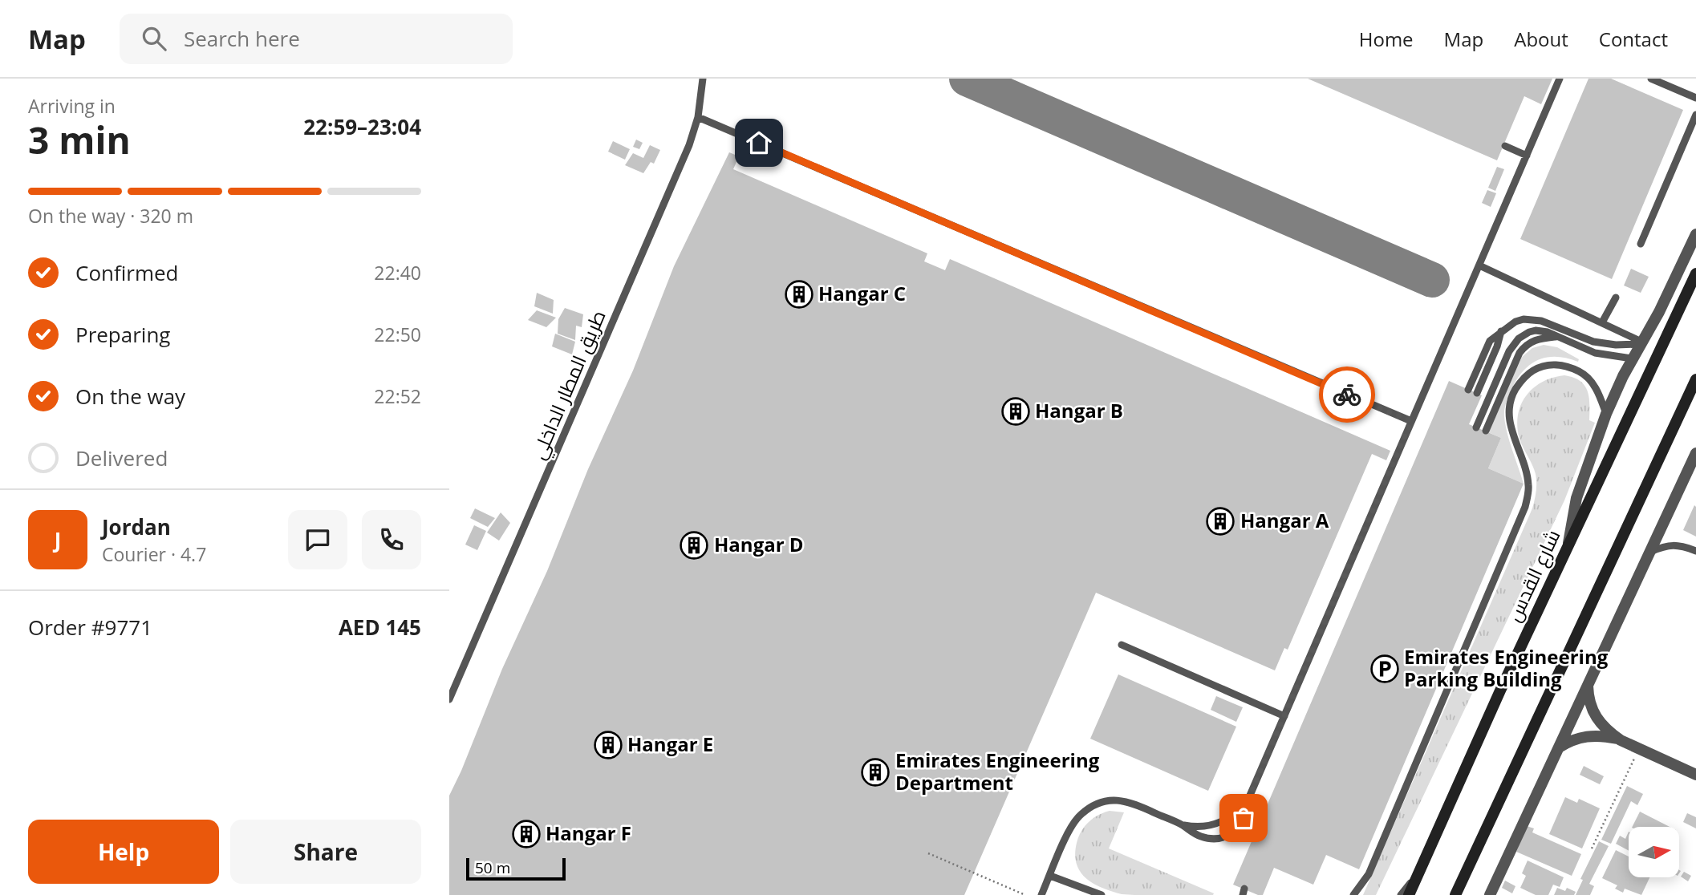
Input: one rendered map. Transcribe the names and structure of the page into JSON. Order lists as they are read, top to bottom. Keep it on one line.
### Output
{"streets":{"main road":["شارع القدس"],"lane":["طريق المطار الداخلي"]},"places":{"building":["Hangar C","Hangar B","Hangar A","Hangar D","Hangar E","Emirates Engineering Department","Hangar F"],"parking":["Emirates Engineering Parking Building"]},"scale_bar":"50 m","north":"right","page":{"header":"Map","search":"Search here","nav":["Home","Map","About","Contact"],"heading":["3 min","Arriving in","22:59–23:04"],"panel":["Jordan","Courier · 4.7","Order #9771","AED 145"],"bar":"On the way · 320 m","list":[["Confirmed","22:40"],["Preparing","22:50"],["On the way","22:52"],"Delivered"],"round":"J","buttons":["Help","Share"],"scale":"50 m"}}
